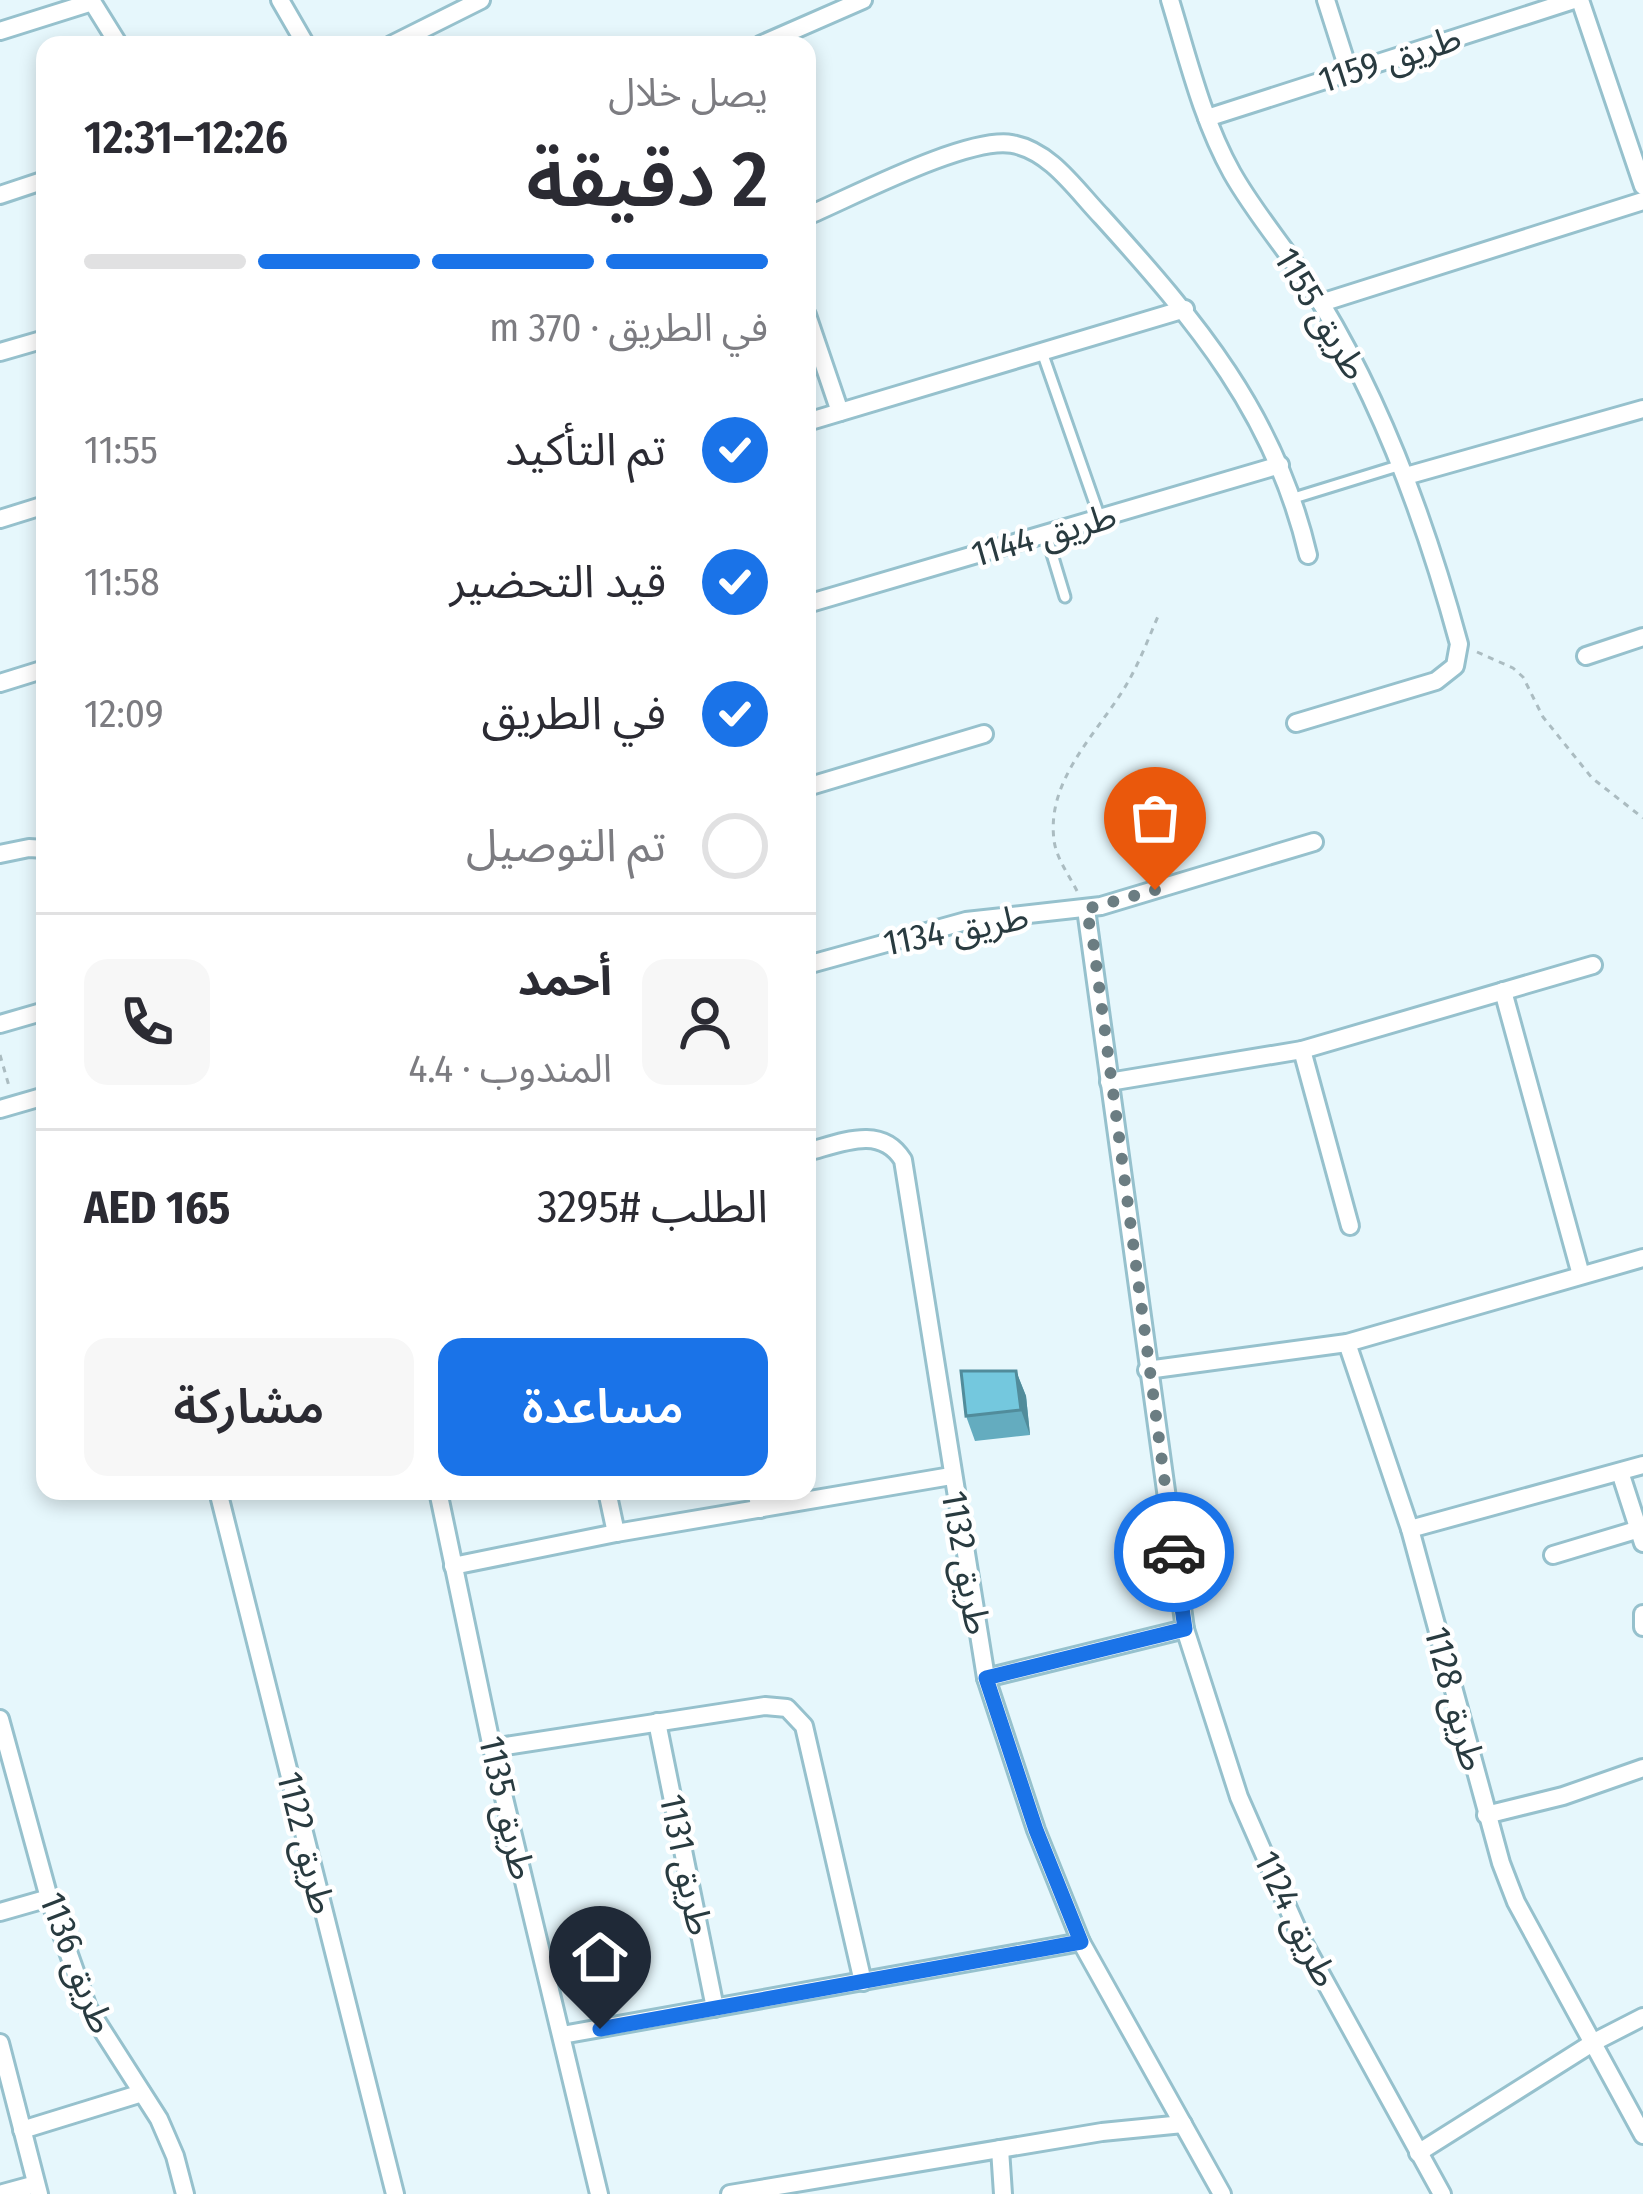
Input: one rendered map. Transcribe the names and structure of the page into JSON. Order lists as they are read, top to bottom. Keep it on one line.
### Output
{"streets":{"street":["طريق 1159","طريق 1155","طريق 1144","طريق 1134","طريق 1132","طريق 1128","طريق 1135","طريق 1122","طريق 1131","طريق 1124","طريق 1136"]},"crossings":[["طريق 1159","طريق 1155"],["طريق 1134","طريق 1124"]],"page":{"heading":["2 دقيقة","يصل خلال","12:26–12:31"],"panel":["أحمد","المندوب · 4.4","الطلب #3295","AED 165"],"bar":"في الطريق · 370 m","list":[["تم التأكيد","11:55"],["قيد التحضير","11:58"],["في الطريق","12:09"],"تم التوصيل"],"buttons":["مساعدة","مشاركة"]}}
